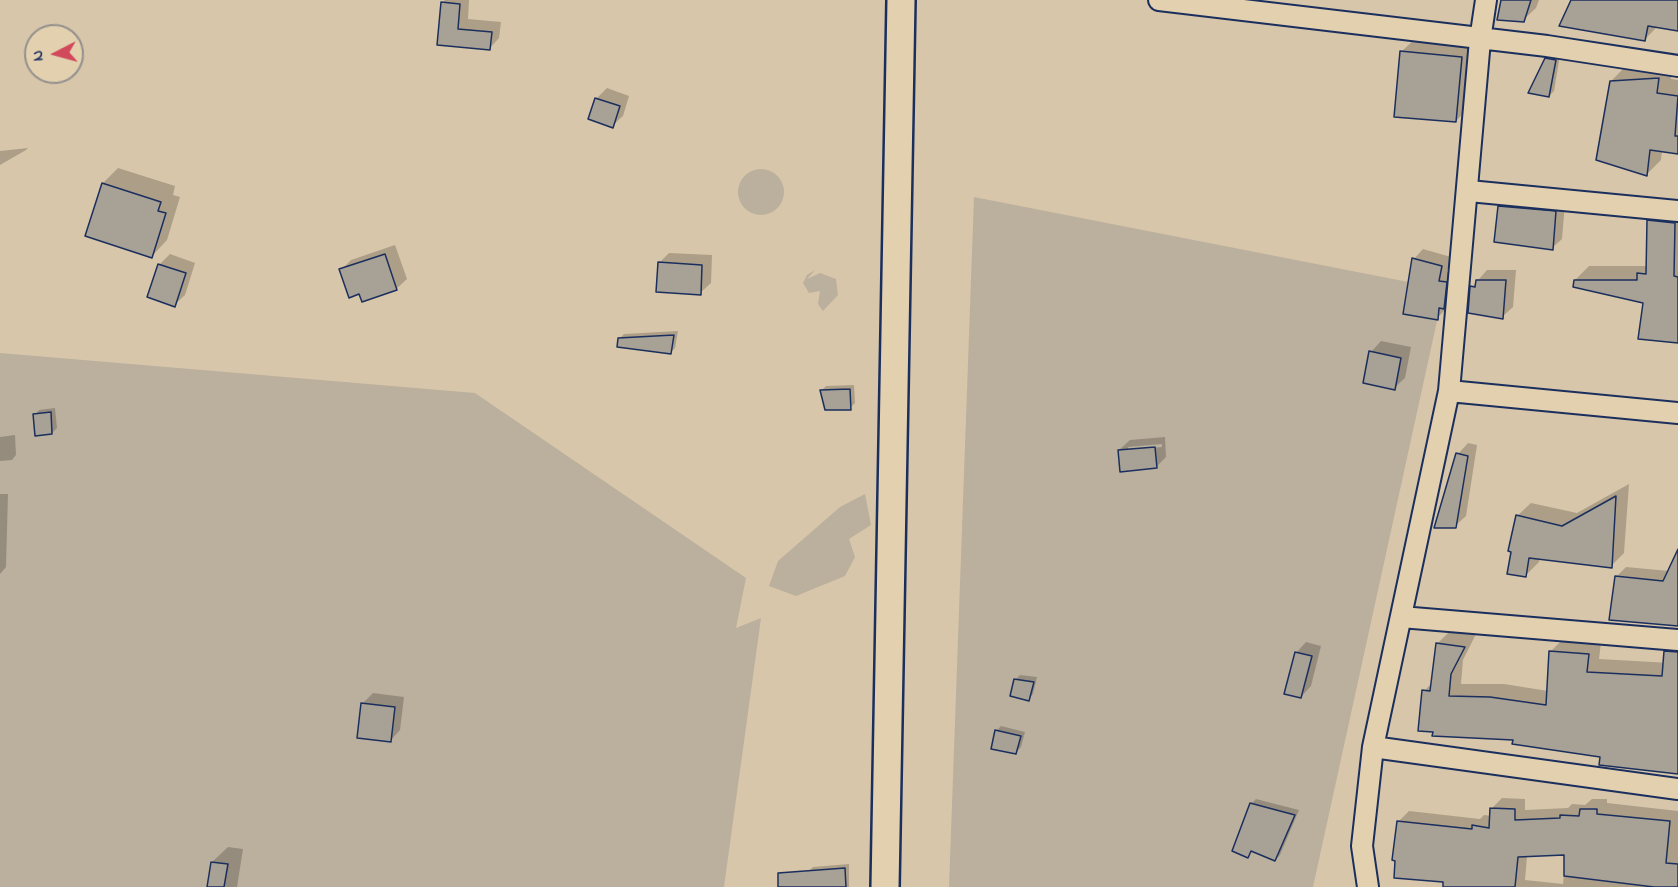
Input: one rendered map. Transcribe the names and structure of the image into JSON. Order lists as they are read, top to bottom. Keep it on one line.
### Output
{"north":"left"}
